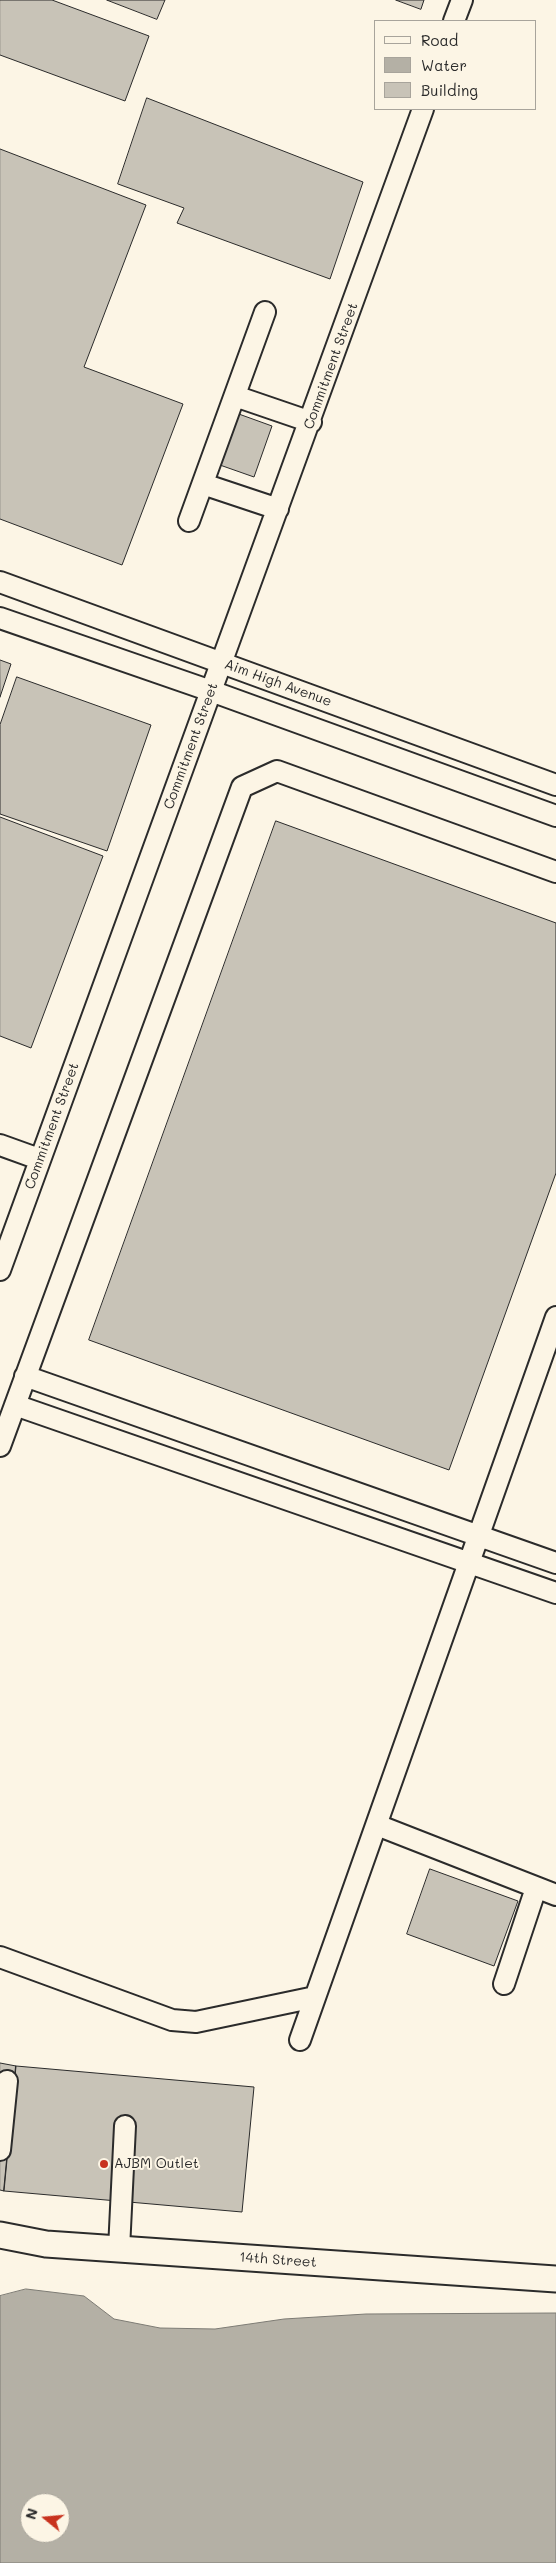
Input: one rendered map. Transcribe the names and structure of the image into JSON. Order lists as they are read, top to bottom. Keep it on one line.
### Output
{"streets":{"main road":["14th Street"],"street":["Commitment Street","Aim High Avenue"]},"crossings":[["Commitment Street","Aim High Avenue"]],"places":["AJBM Outlet"],"legend":["Road","Water","Building"],"north":"left"}
